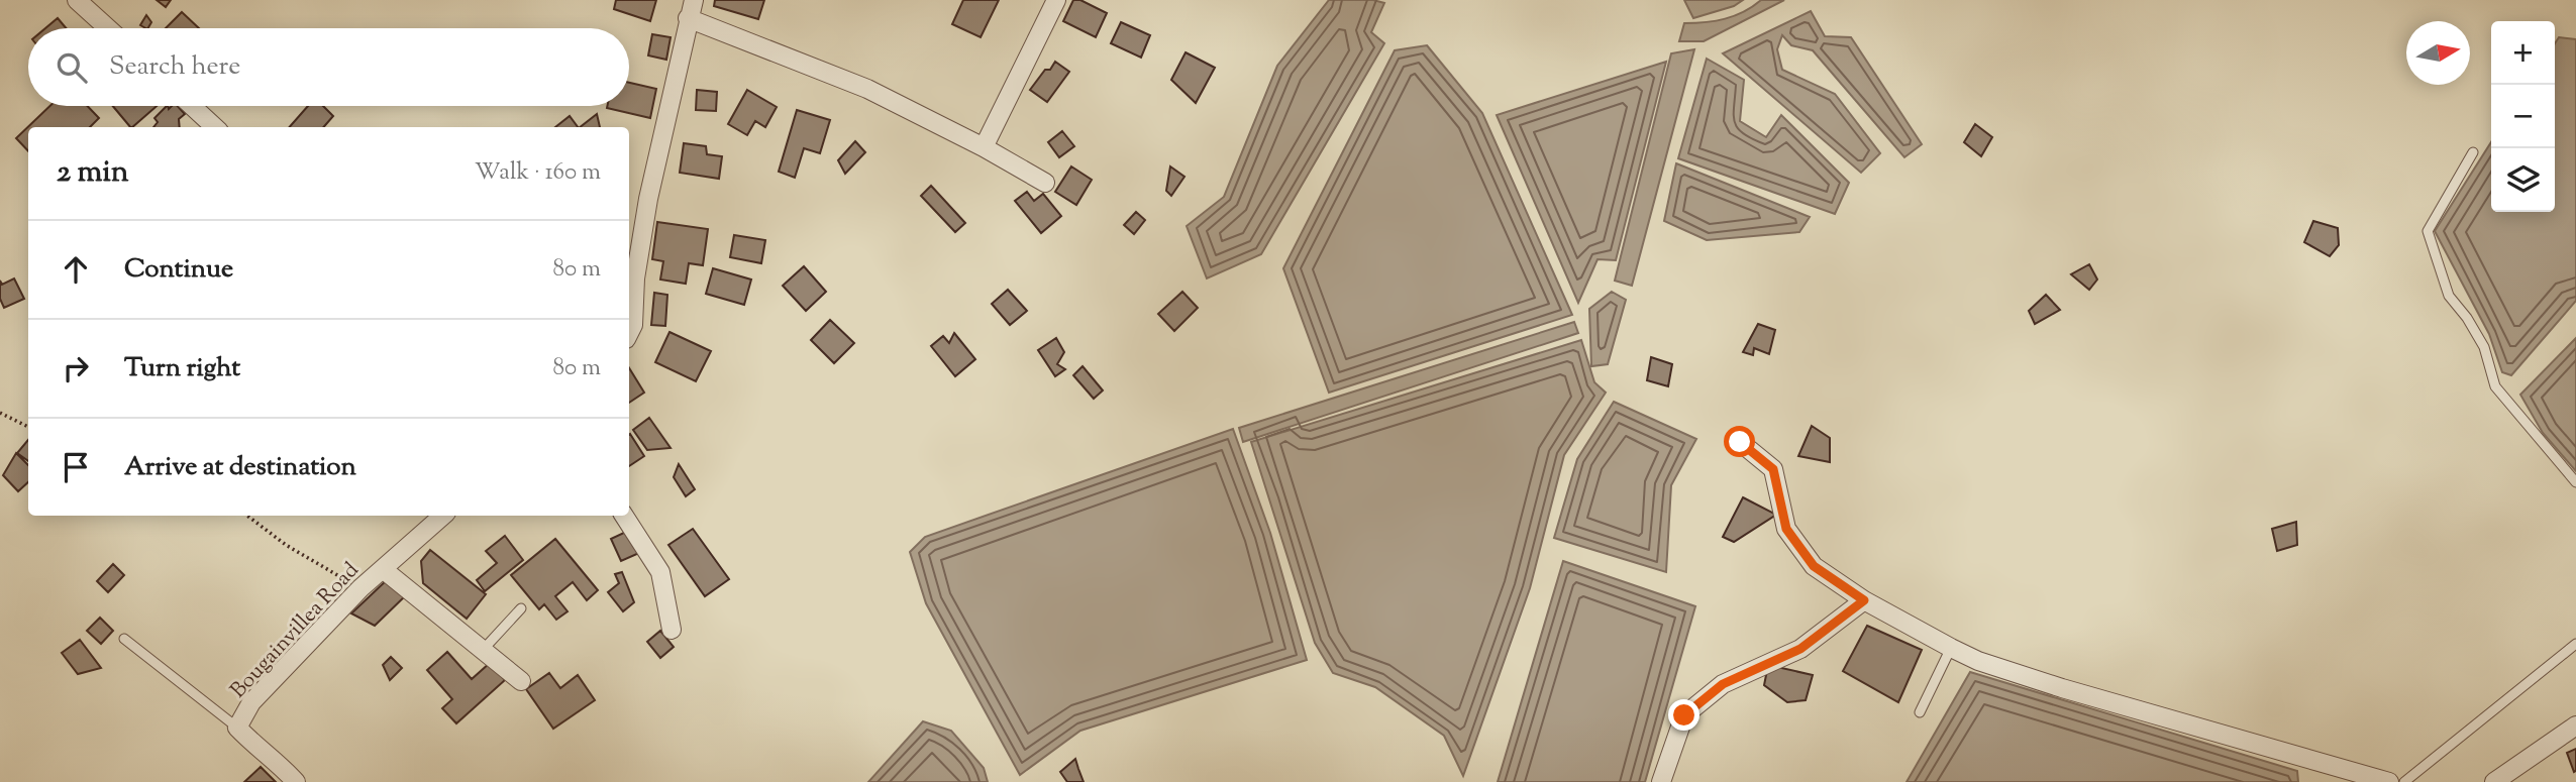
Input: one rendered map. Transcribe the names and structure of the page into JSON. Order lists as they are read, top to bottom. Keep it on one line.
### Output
{"streets":{"street":["Bougainvillea Road"]},"north":"right","page":{"map_buttons":["+","−"],"search":"Search here","heading":["2 min","Walk · 160 m"],"list":[["Continue","80 m"],["Turn right","80 m"],"Arrive at destination"]}}
